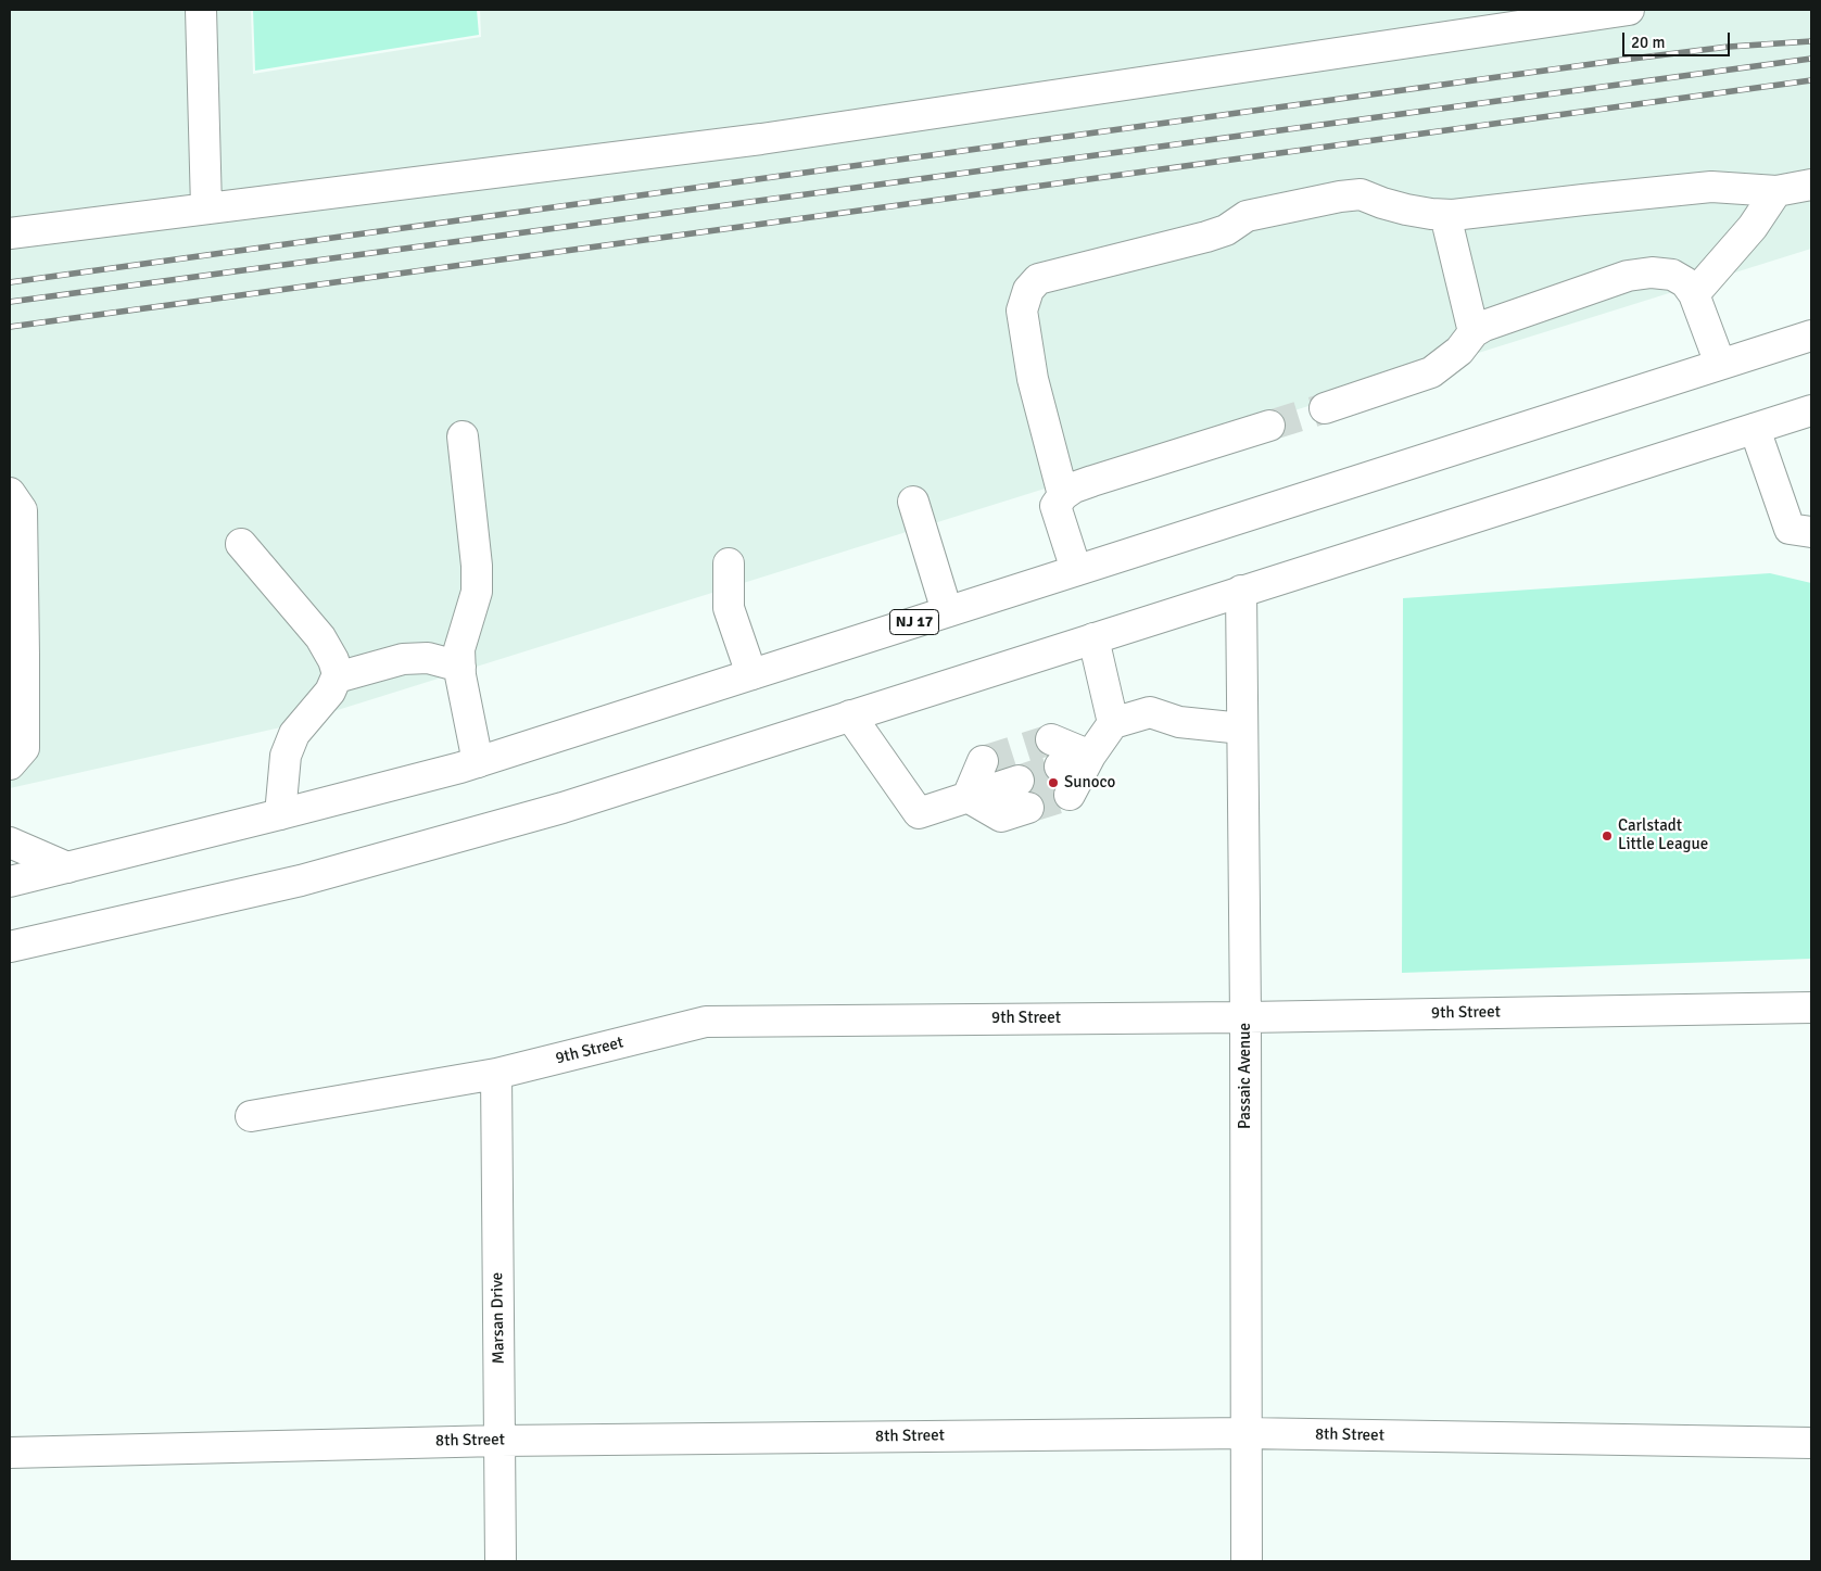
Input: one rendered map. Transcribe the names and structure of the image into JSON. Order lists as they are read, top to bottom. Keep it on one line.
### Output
{"streets":{"main road":["NJ 17","9th Street","Passaic Avenue","Marsan Drive","8th Street"]},"crossings":[["9th Street","Passaic Avenue"],["9th Street","Marsan Drive"],["Passaic Avenue","8th Street"],["Marsan Drive","8th Street"]],"places":["Sunoco","Carlstadt Little League"],"scale_bar":"20 m"}
